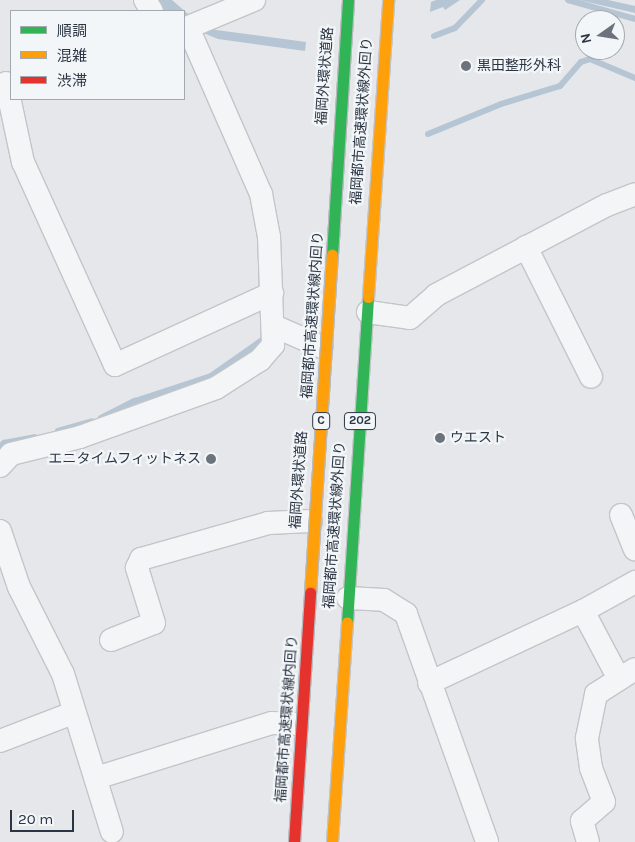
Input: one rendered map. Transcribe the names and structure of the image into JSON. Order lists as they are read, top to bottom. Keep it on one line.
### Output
{"streets":{"highway":["福岡外環状道路","福岡都市高速環状線外回り","福岡都市高速環状線内回り","C","202"]},"crossings":[["福岡外環状道路","福岡都市高速環状線内回り"],["福岡都市高速環状線外回り","202"]],"places":["黒田整形外科","ウエスト","エニタイムフィットネス"],"legend":["順調","混雑","渋滞"],"scale_bar":"20 m","north":"left"}
